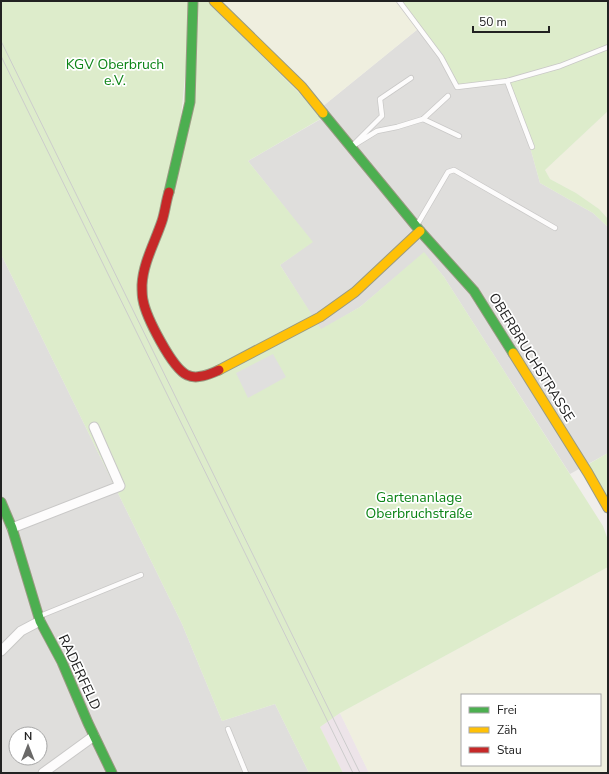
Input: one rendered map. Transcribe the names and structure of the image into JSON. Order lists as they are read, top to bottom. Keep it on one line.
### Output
{"streets":{"street":["OBERBRUCHSTRASSE","RADERFELD"]},"parks":["KGV Oberbruch e.V.","Gartenanlage Oberbruchstraße"],"legend":["Frei","Zäh","Stau"],"scale_bar":"50 m","north":"top"}
